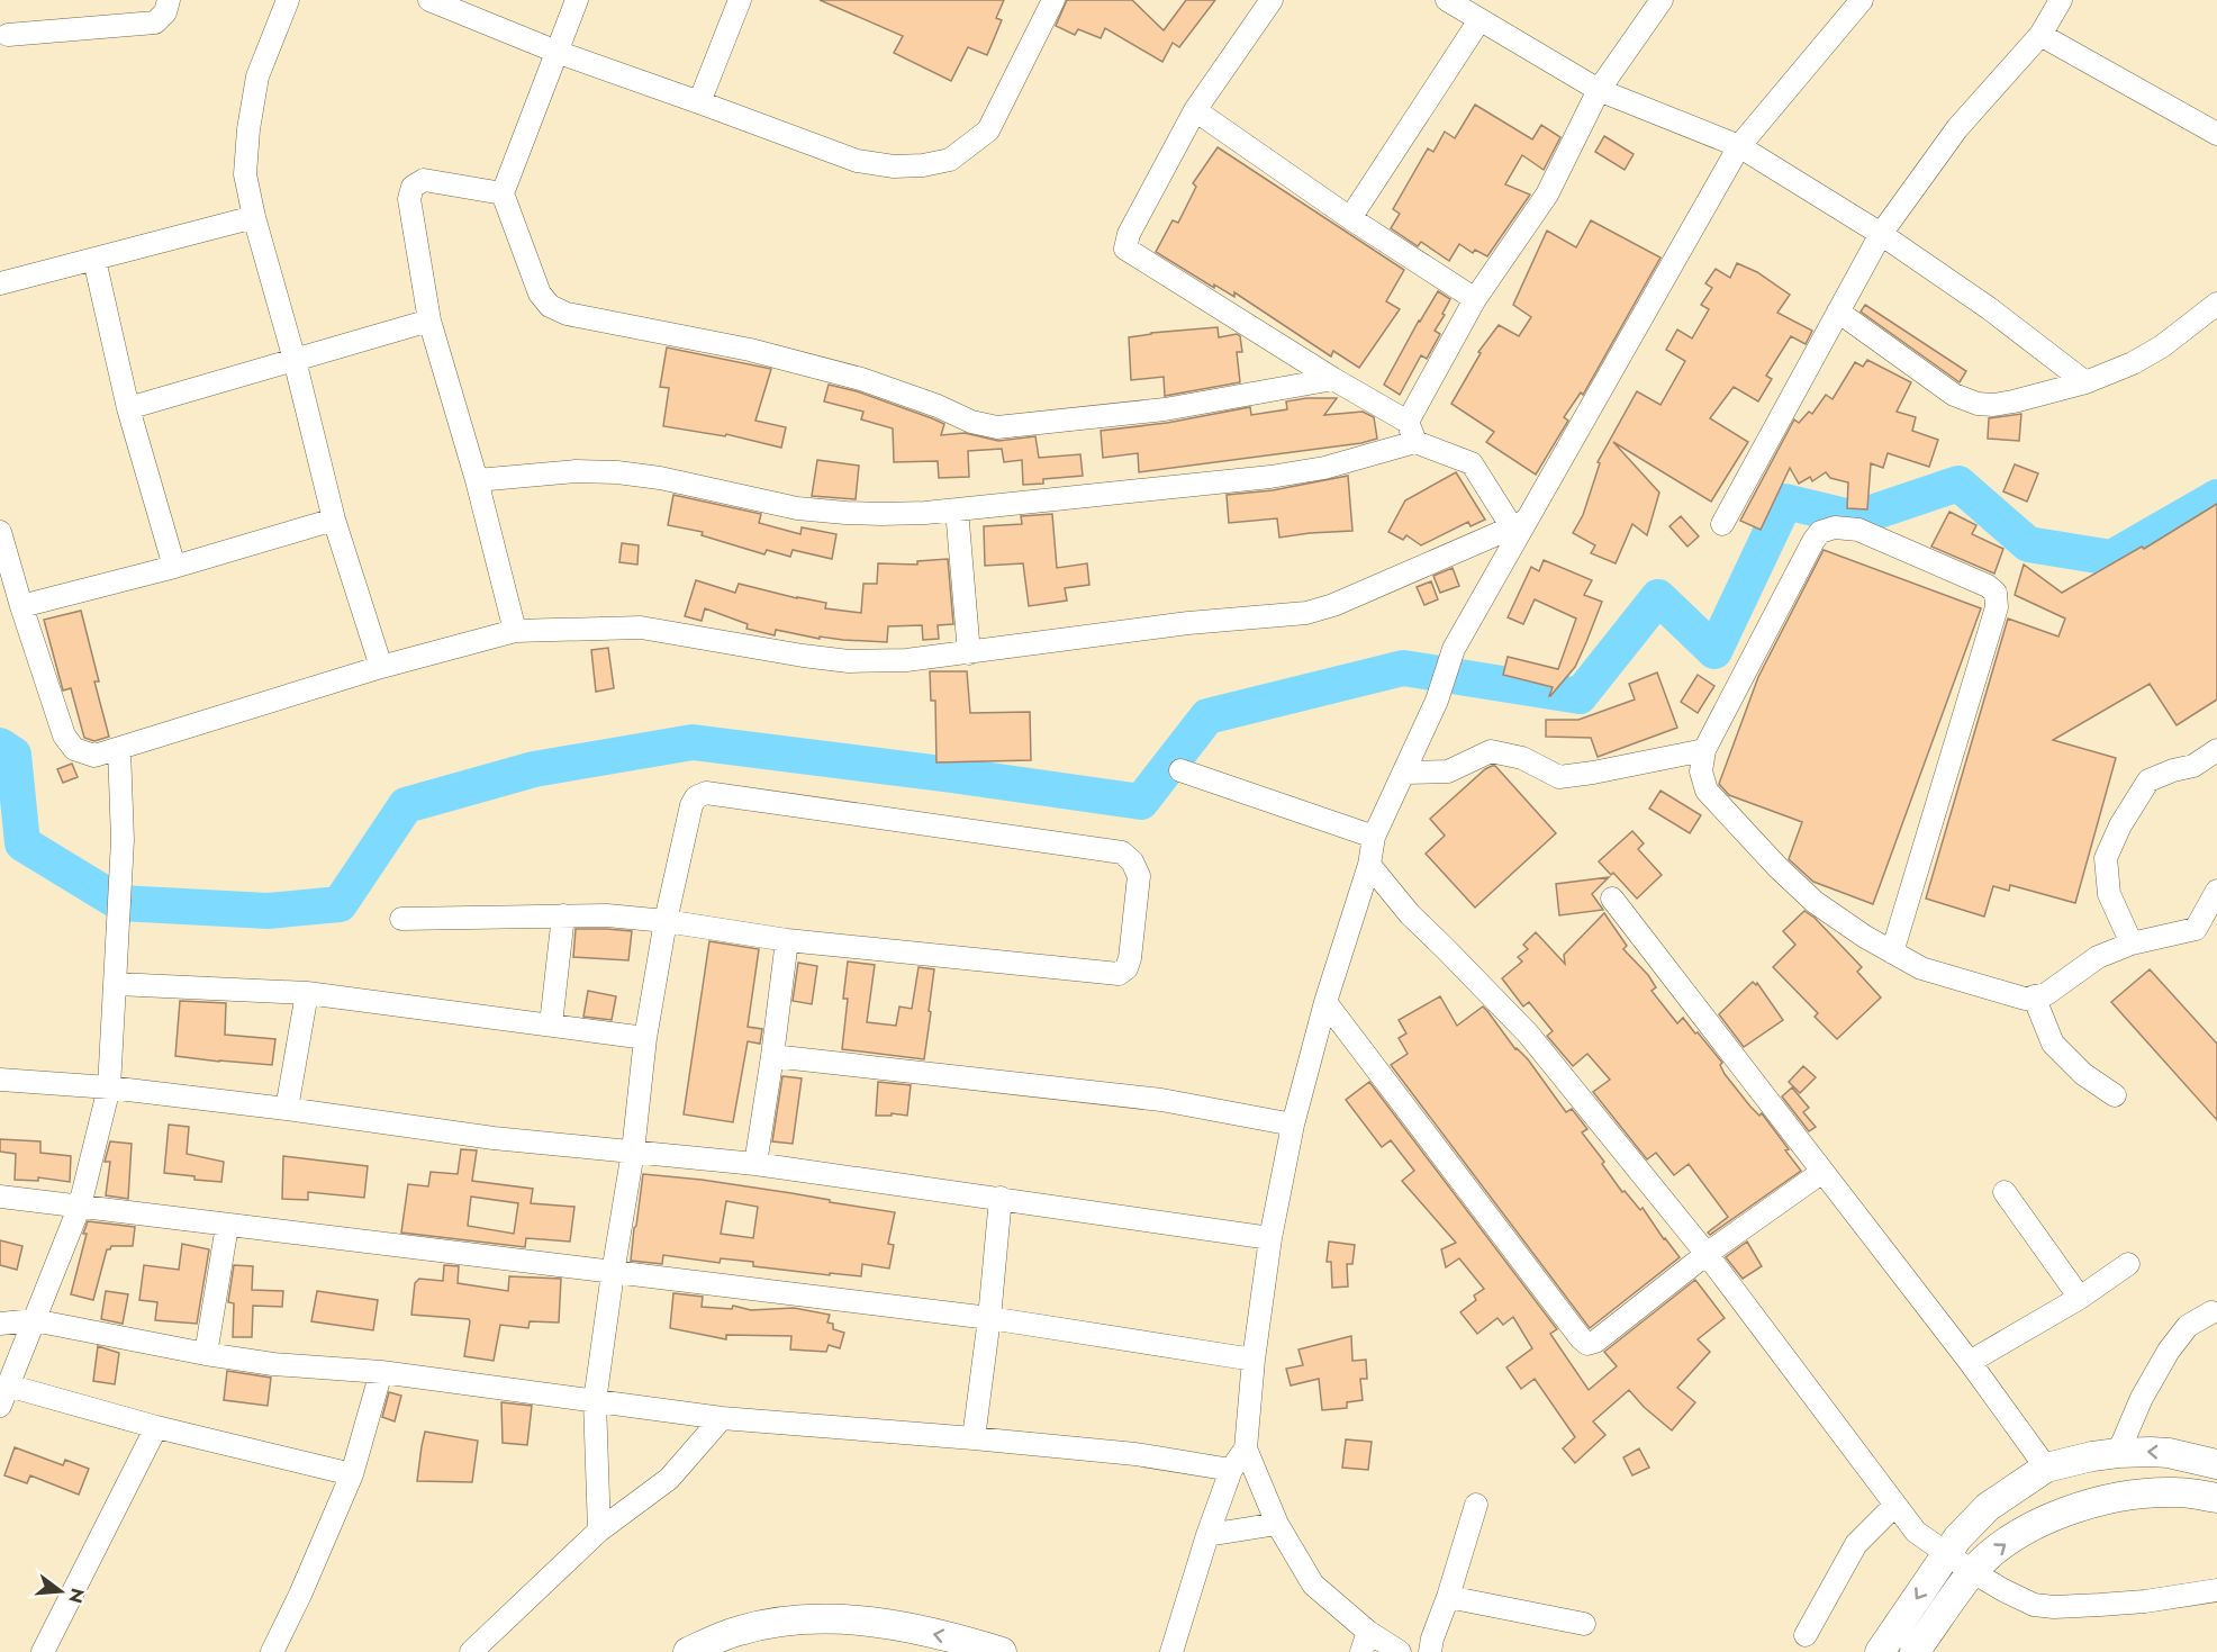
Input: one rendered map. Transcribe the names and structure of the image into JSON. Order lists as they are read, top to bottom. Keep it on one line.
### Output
{"north":"right"}
